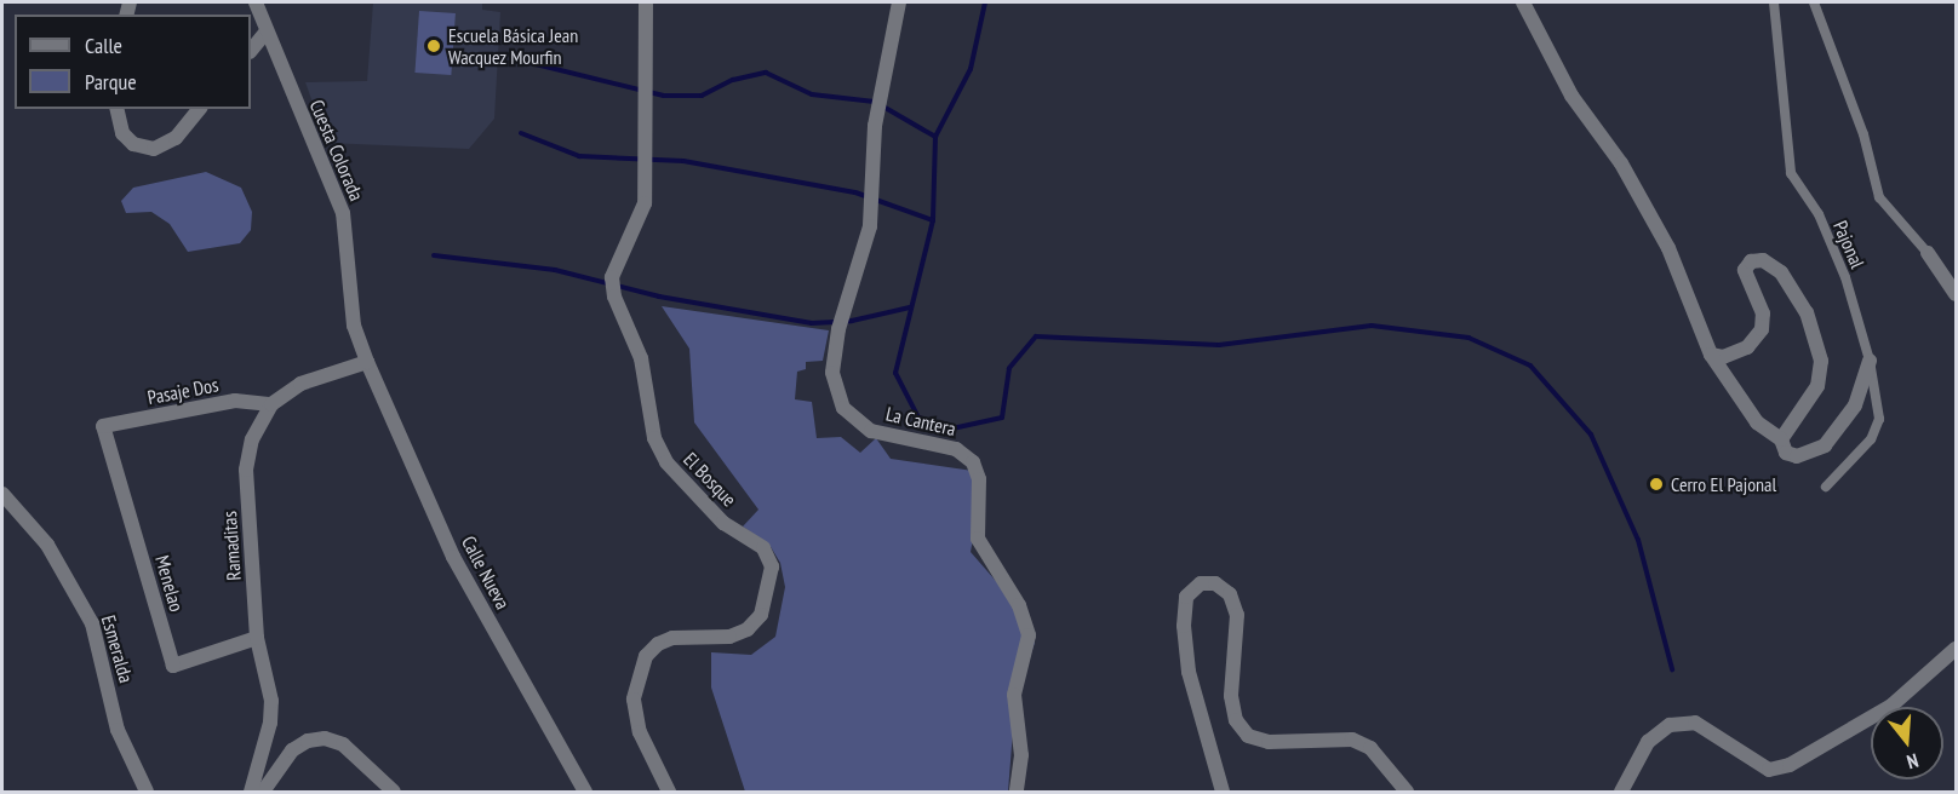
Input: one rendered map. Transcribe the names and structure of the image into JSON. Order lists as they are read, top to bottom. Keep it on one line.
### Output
{"streets":{"street":["Cuesta Colorada","Pasaje Dos","La Cantera","El Bosque","Ramaditas","Calle Nueva","Menelao","Esmeralda"],"lane":["Pajonal"]},"crossings":[["Cuesta Colorada","Ramaditas"],["Cuesta Colorada","Calle Nueva"],["Pasaje Dos","Ramaditas"],["Pasaje Dos","Menelao"],["Ramaditas","Calle Nueva"],["Ramaditas","Menelao"]],"places":["Escuela Básica Jean Wacquez Mourfin","Cerro El Pajonal"],"legend":["Calle","Parque"],"north":"bottom"}
